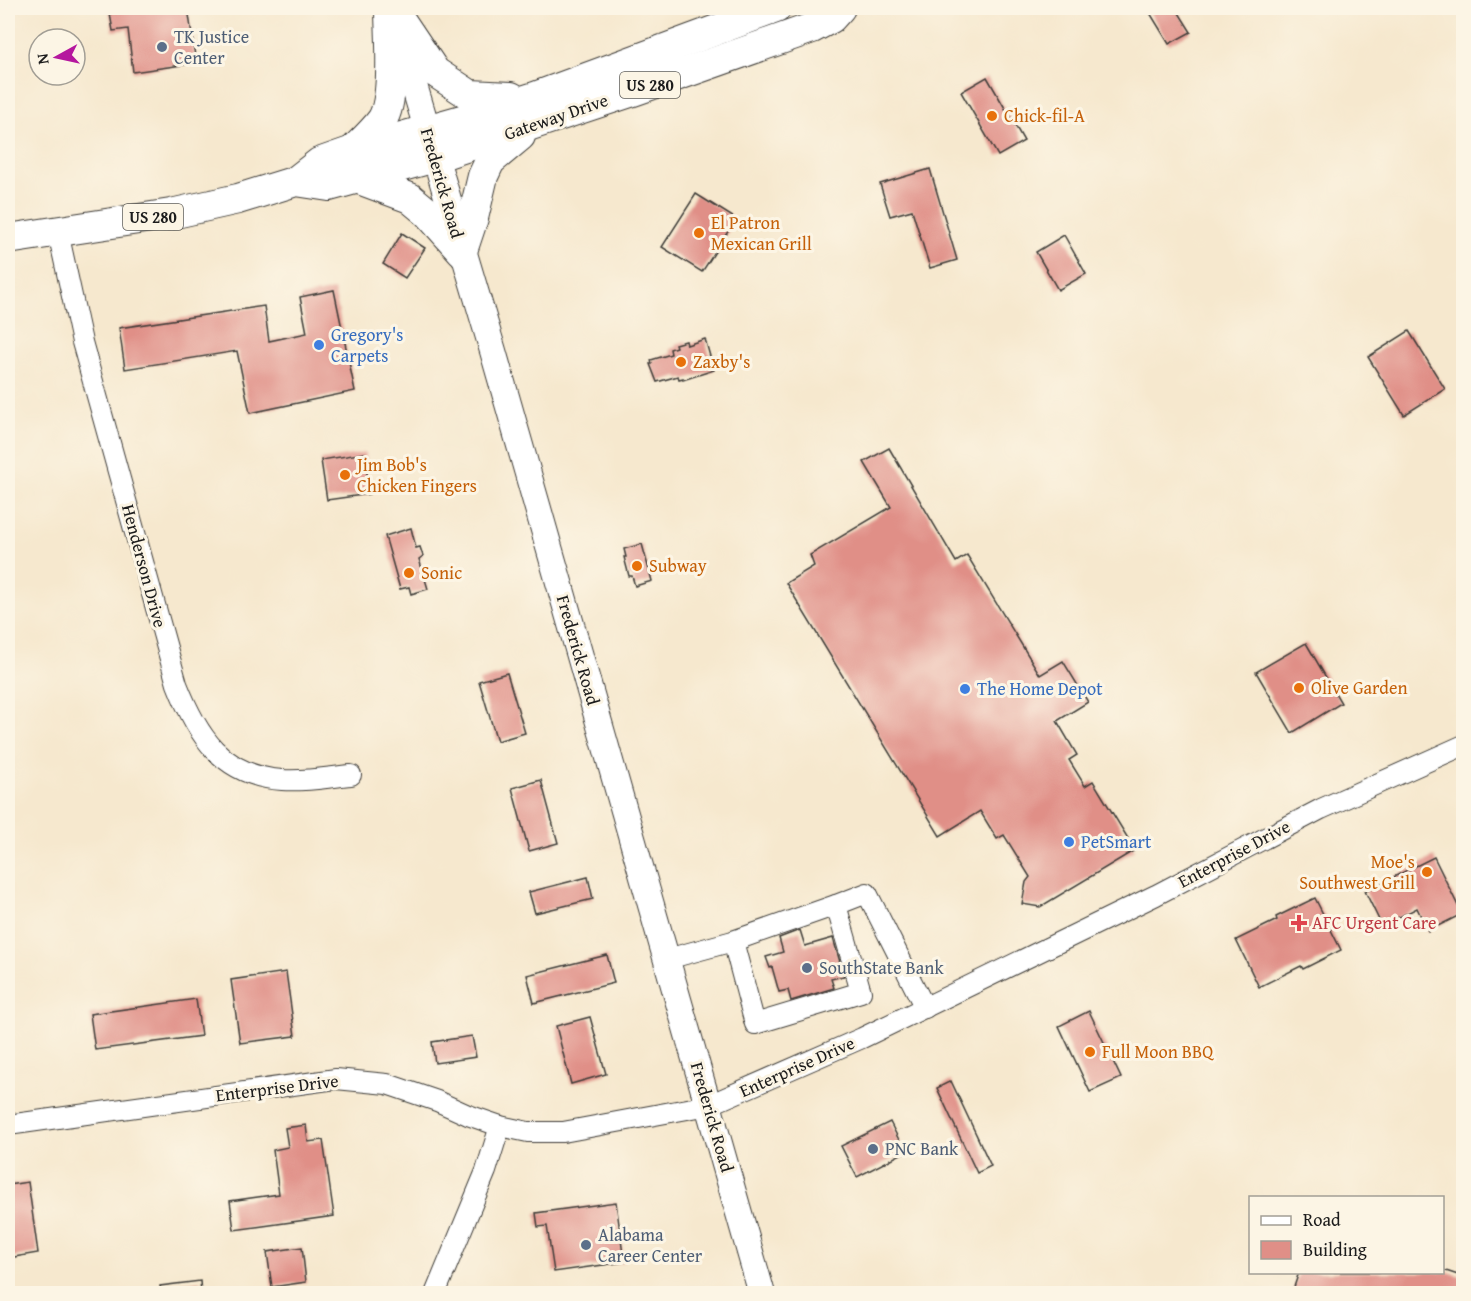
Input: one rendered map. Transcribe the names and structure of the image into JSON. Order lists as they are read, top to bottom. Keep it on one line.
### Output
{"streets":{"highway":["US 280","Gateway Drive"],"main road":["Frederick Road"],"street":["Henderson Drive","Enterprise Drive"]},"crossings":[["Gateway Drive","Frederick Road"],["Gateway Drive","Henderson Drive"],["Frederick Road","Enterprise Drive"]],"places":{"other":["TK Justice Center","Chick-fil-A","El Patron Mexican Grill","Gregory's Carpets","Zaxby's","Jim Bob's Chicken Fingers","Subway","Sonic","Olive Garden","The Home Depot","PetSmart","Moe's Southwest Grill","SouthState Bank","Full Moon BBQ","PNC Bank","Alabama Career Center"],"health":["AFC Urgent Care"]},"legend":["Road","Building"],"north":"left"}
